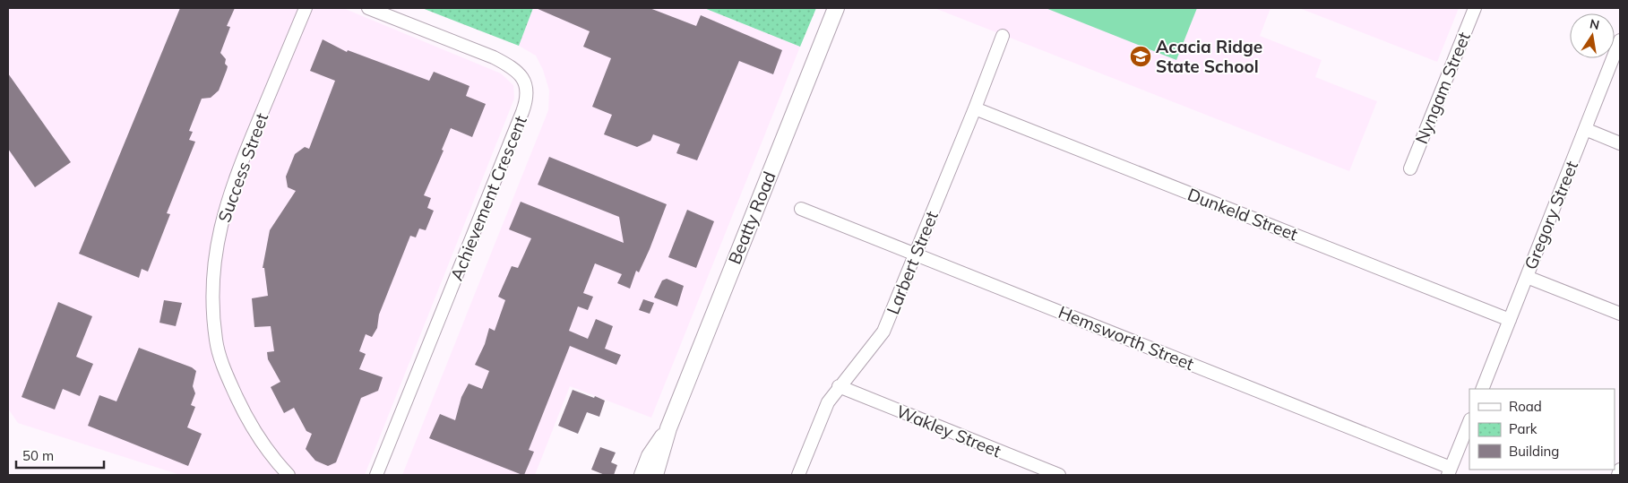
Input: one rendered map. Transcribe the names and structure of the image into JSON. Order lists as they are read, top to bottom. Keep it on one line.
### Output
{"streets":{"main road":["Beatty Road"],"street":["Nyngam Street","Success Street","Achievement Crescent","Dunkeld Street","Gregory Street","Larbert Street","Hemsworth Street","Wakley Street"]},"crossings":[["Dunkeld Street","Gregory Street"],["Dunkeld Street","Larbert Street"],["Larbert Street","Hemsworth Street"],["Larbert Street","Wakley Street"]],"places":{"school or university":["Acacia Ridge State School"]},"legend":["Road","Park","Building"],"scale_bar":"50 m","north":"top"}
